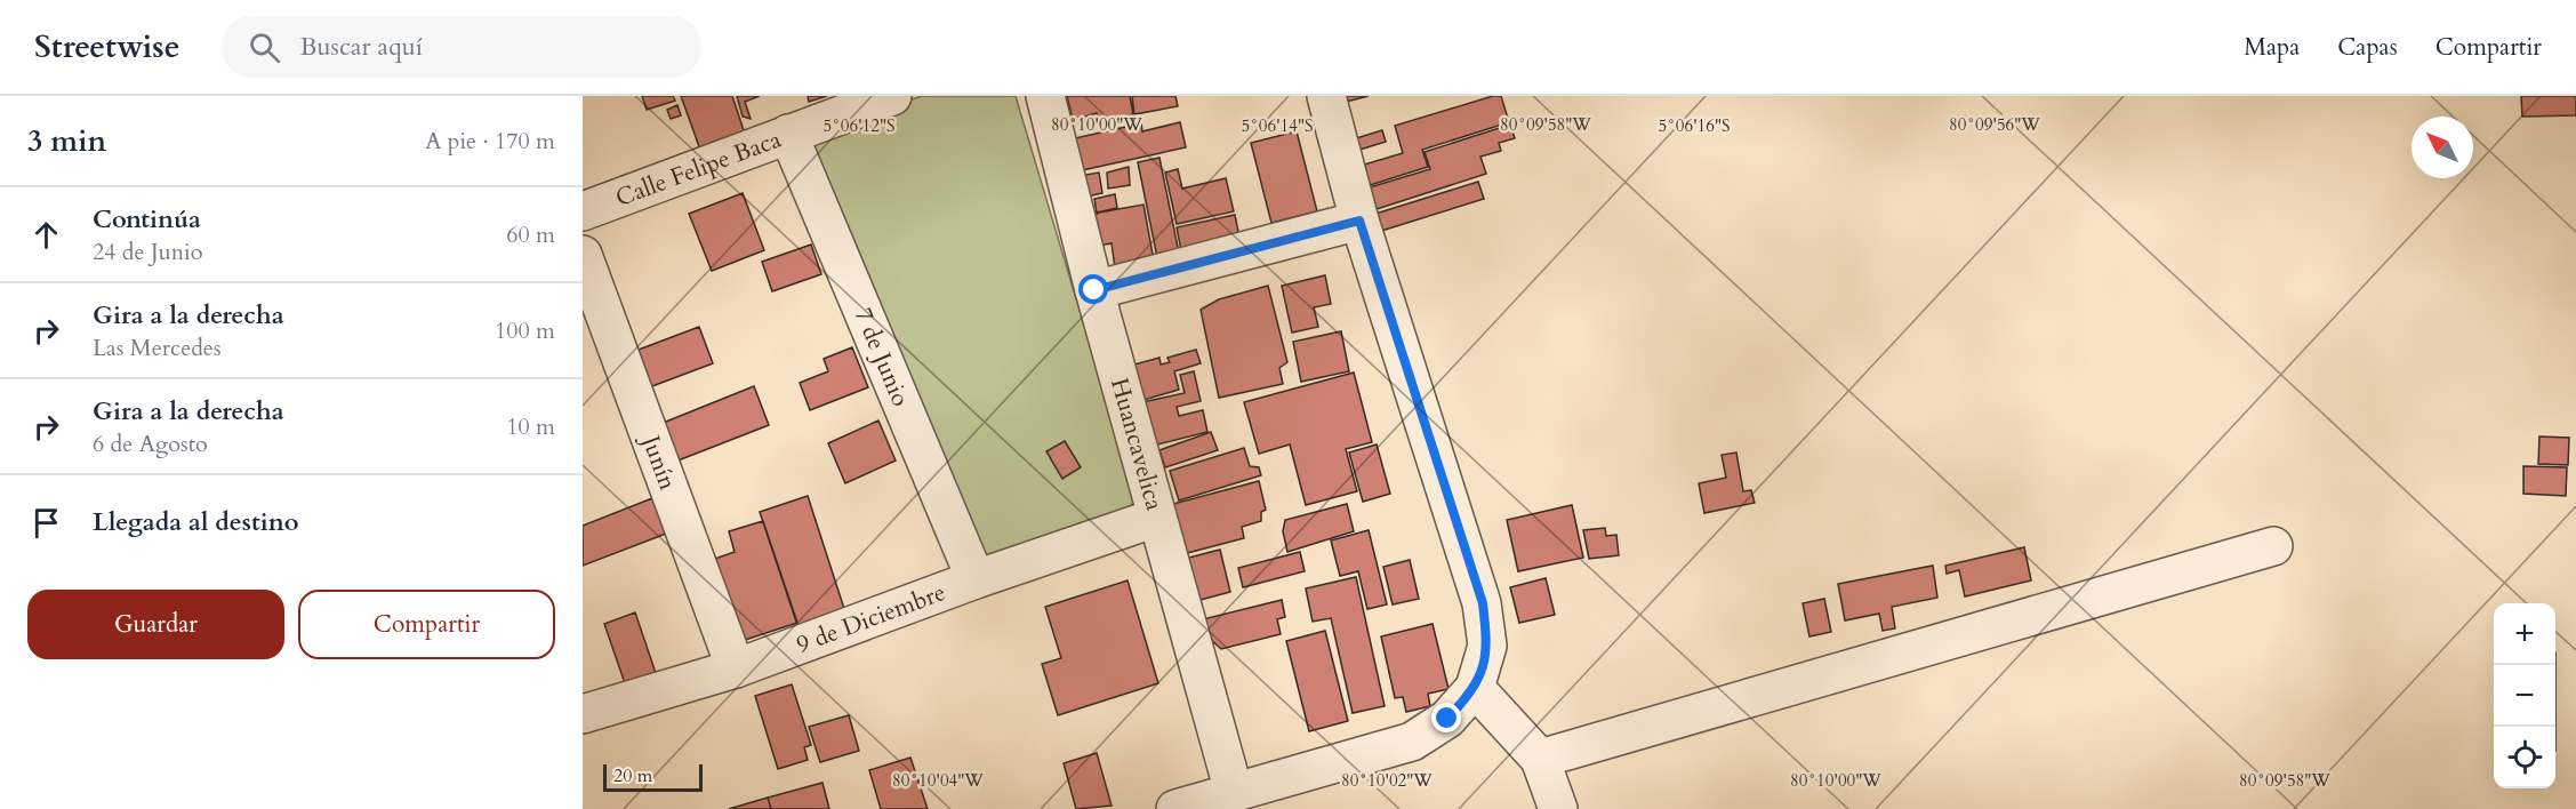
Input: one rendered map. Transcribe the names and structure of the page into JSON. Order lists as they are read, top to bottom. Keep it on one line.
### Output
{"streets":{"street":["Calle Felipe Baca","7 de Junio","Huancavelica","Junín","9 de Diciembre"]},"crossings":[["Calle Felipe Baca","7 de Junio"],["7 de Junio","9 de Diciembre"],["Huancavelica","9 de Diciembre"],["Junín","9 de Diciembre"]],"scale_bar":"20 m","north":"top left","page":{"header":"Streetwise","search":"Buscar aquí","nav":["Mapa","Capas","Compartir"],"heading":["3 min","A pie · 170 m"],"list":[["Continúa","24 de Junio","60 m"],["Gira a la derecha","Las Mercedes","100 m"],["Gira a la derecha","6 de Agosto","10 m"],"Llegada al destino"],"buttons":["Guardar","Compartir"],"map_buttons":["+","−"],"scale":"20 m"},"coordinates":["80°10'00\"W","80°09'58\"W","80°09'56\"W","5°06'12\"S","5°06'14\"S","5°06'16\"S","80°10'04\"W","80°10'02\"W"]}
